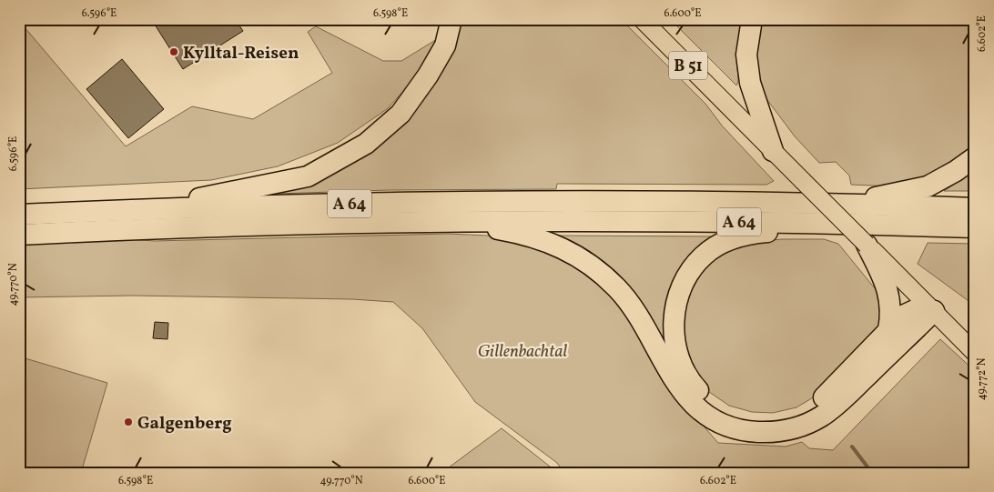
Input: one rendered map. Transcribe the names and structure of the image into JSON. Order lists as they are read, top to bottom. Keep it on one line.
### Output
{"streets":{"highway":["A 64"],"main road":["B 51"]},"parks":["Gillenbachtal"],"places":["Kylltal-Reisen","Galgenberg"],"coordinates":["6.596°E","6.598°E","6.600°E","6.602°E","49.770°N","49.772°N"]}
